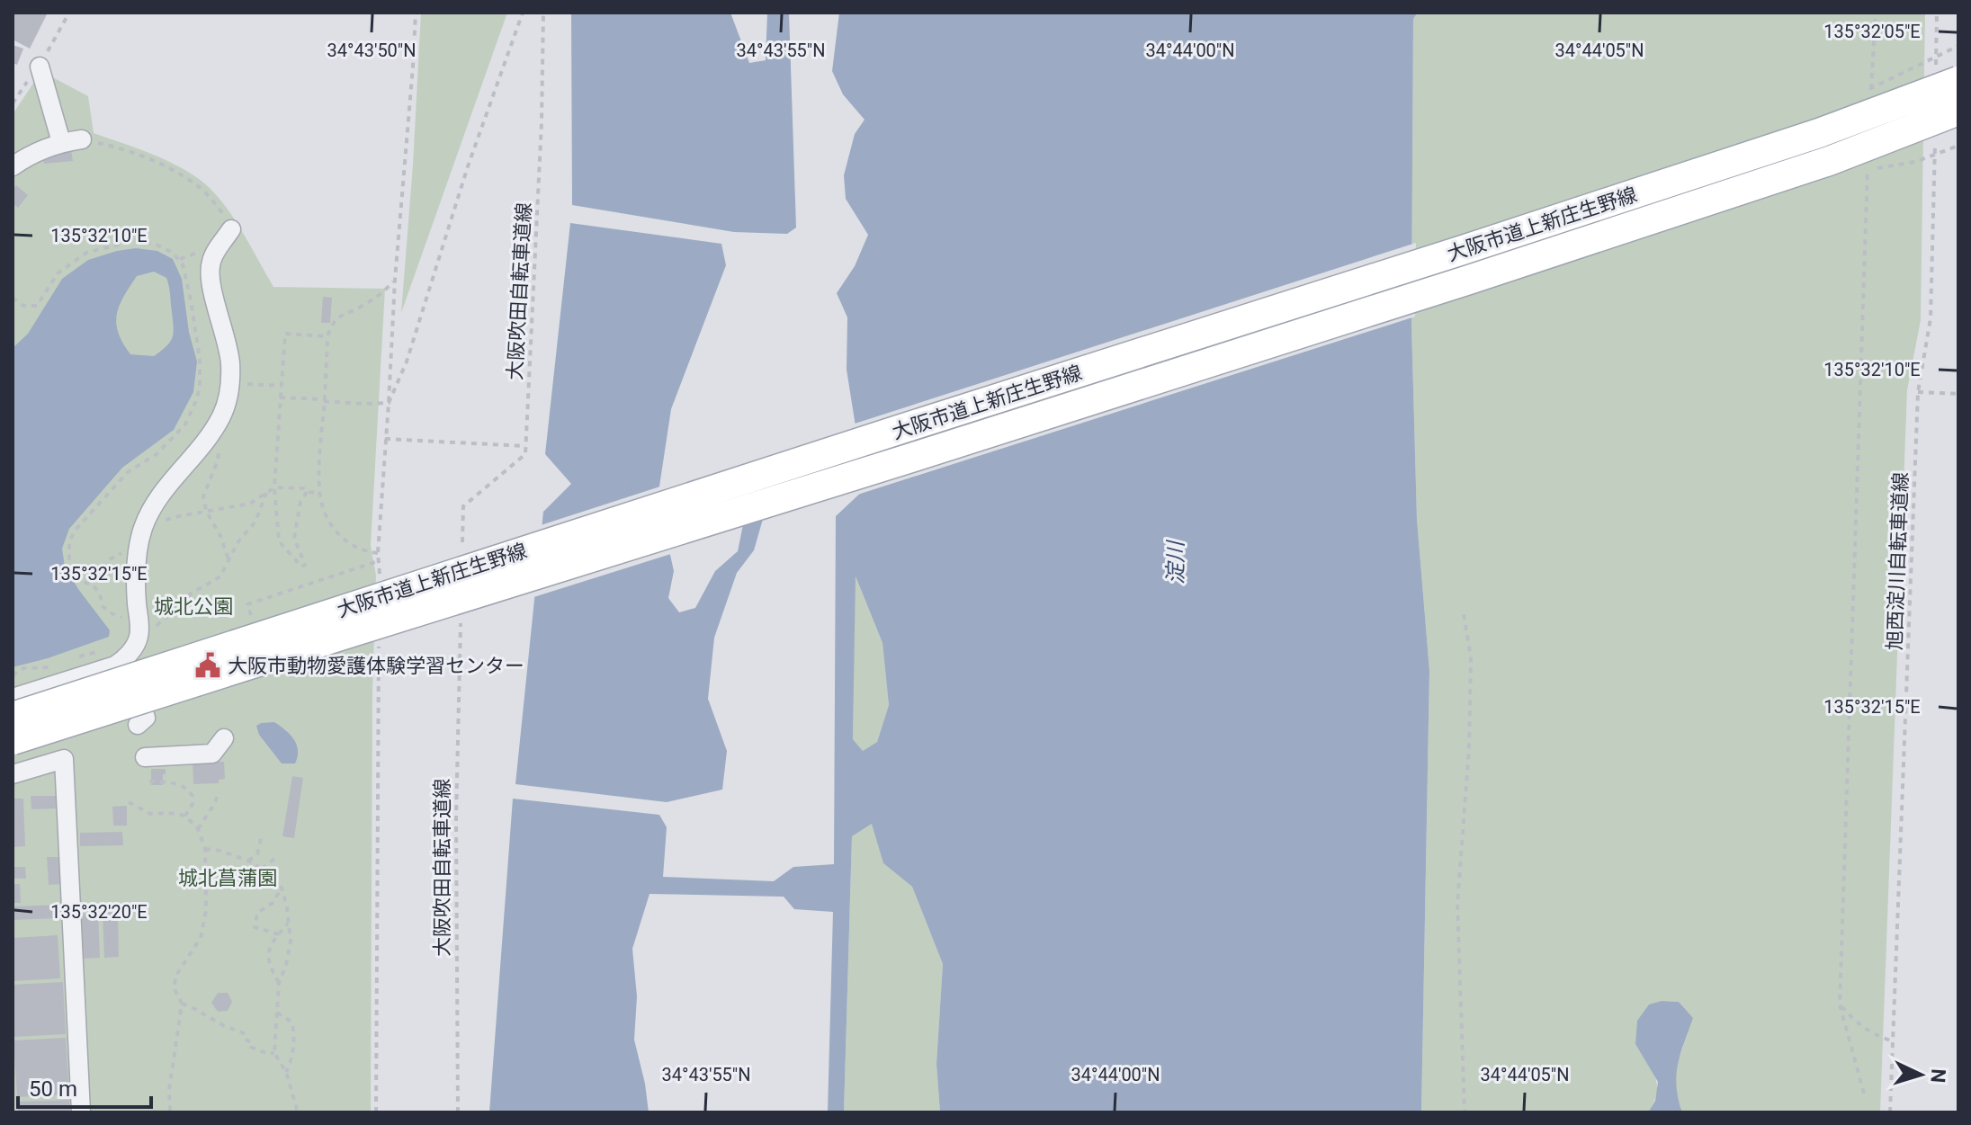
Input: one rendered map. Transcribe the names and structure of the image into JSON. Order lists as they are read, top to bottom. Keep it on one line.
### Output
{"streets":{"main road":["大阪市道上新庄生野線"],"path":["大阪吹田自転車道線","旭西淀川自転車道線"]},"water":["淀川"],"parks":["城北公園","城北菖蒲園"],"places":{"public building":["大阪市動物愛護体験学習センター"]},"scale_bar":"50 m","north":"right","coordinates":["135°32'05\"E","34°43'50\"N","34°43'55\"N","34°44'00\"N","34°44'05\"N","135°32'10\"E","135°32'15\"E","135°32'20\"E"]}
